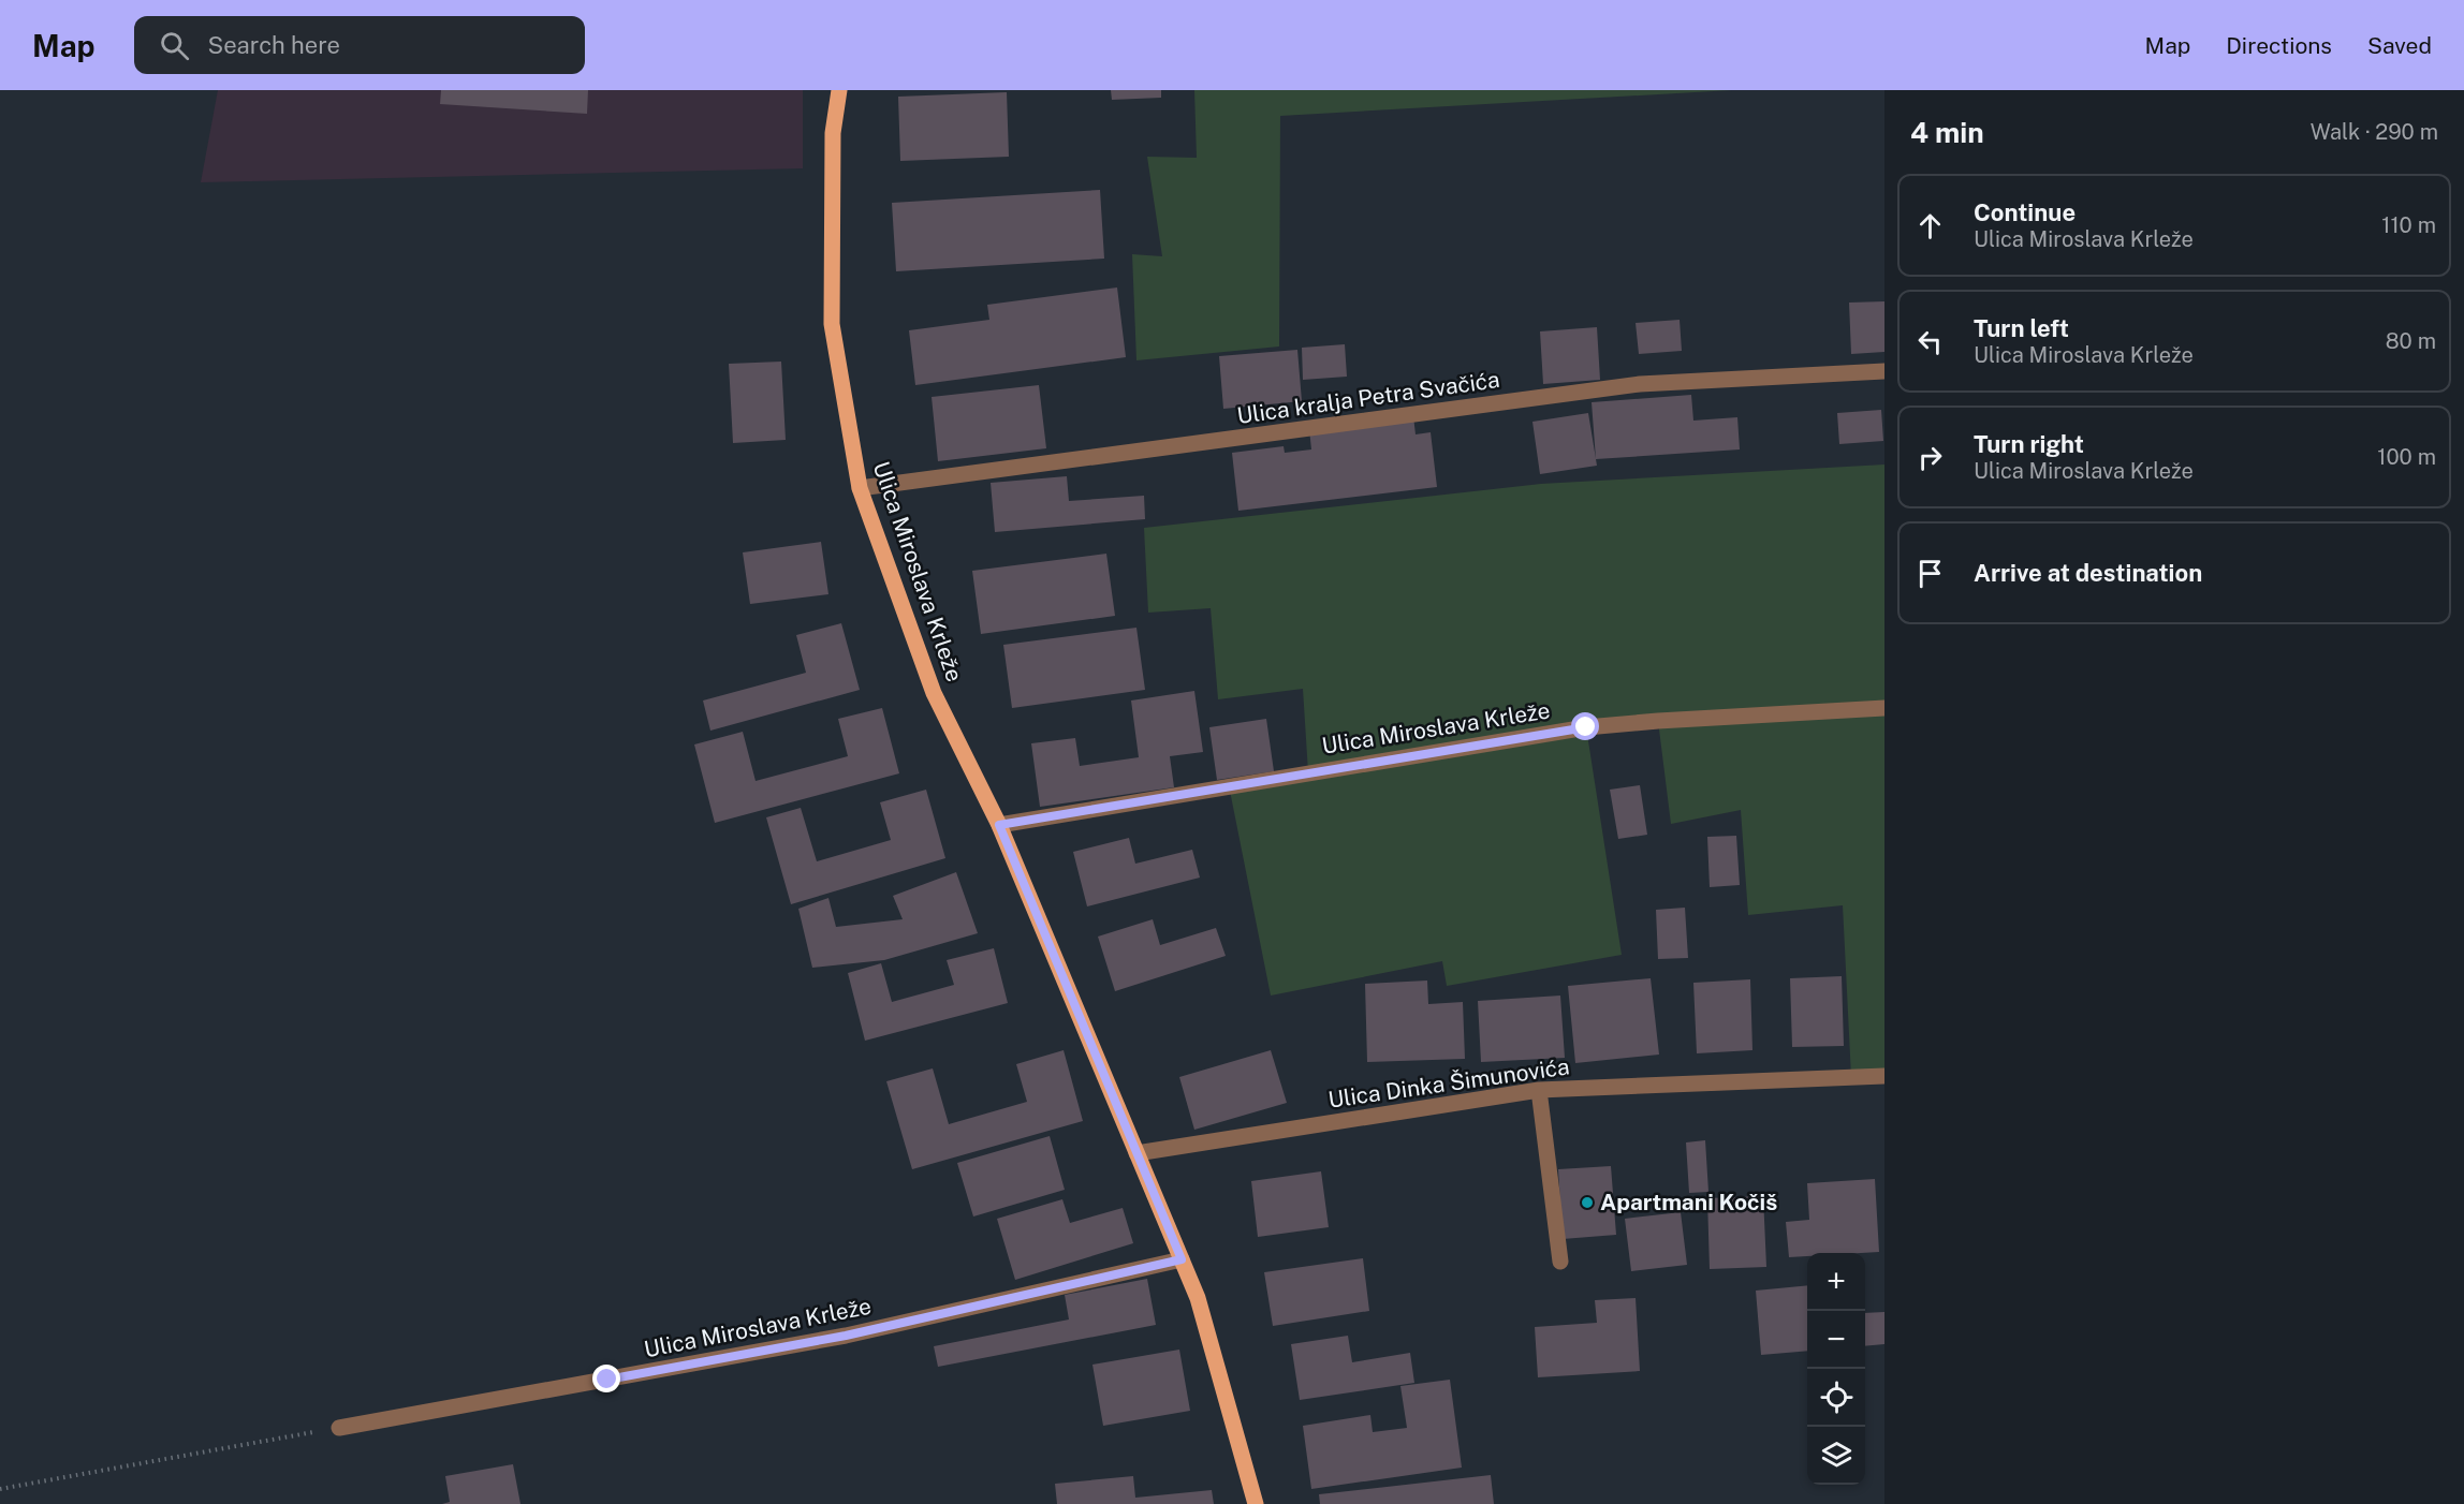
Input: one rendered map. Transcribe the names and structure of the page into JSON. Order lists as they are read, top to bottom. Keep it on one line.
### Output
{"streets":{"main road":["Ulica Miroslava Krleže"],"street":["Ulica kralja Petra Svačića","Ulica Dinka Šimunovića"]},"crossings":[["Ulica kralja Petra Svačića","Ulica Miroslava Krleže"],["Ulica Miroslava Krleže","Ulica Dinka Šimunovića"]],"places":["Apartmani Kočiš"],"page":{"header":"Map","search":"Search here","nav":["Map","Directions","Saved"],"heading":["4 min","Walk · 290 m"],"list":[["Continue","Ulica Miroslava Krleže","110 m"],["Turn left","Ulica Miroslava Krleže","80 m"],["Turn right","Ulica Miroslava Krleže","100 m"],"Arrive at destination"],"map_buttons":["+","−"]}}
